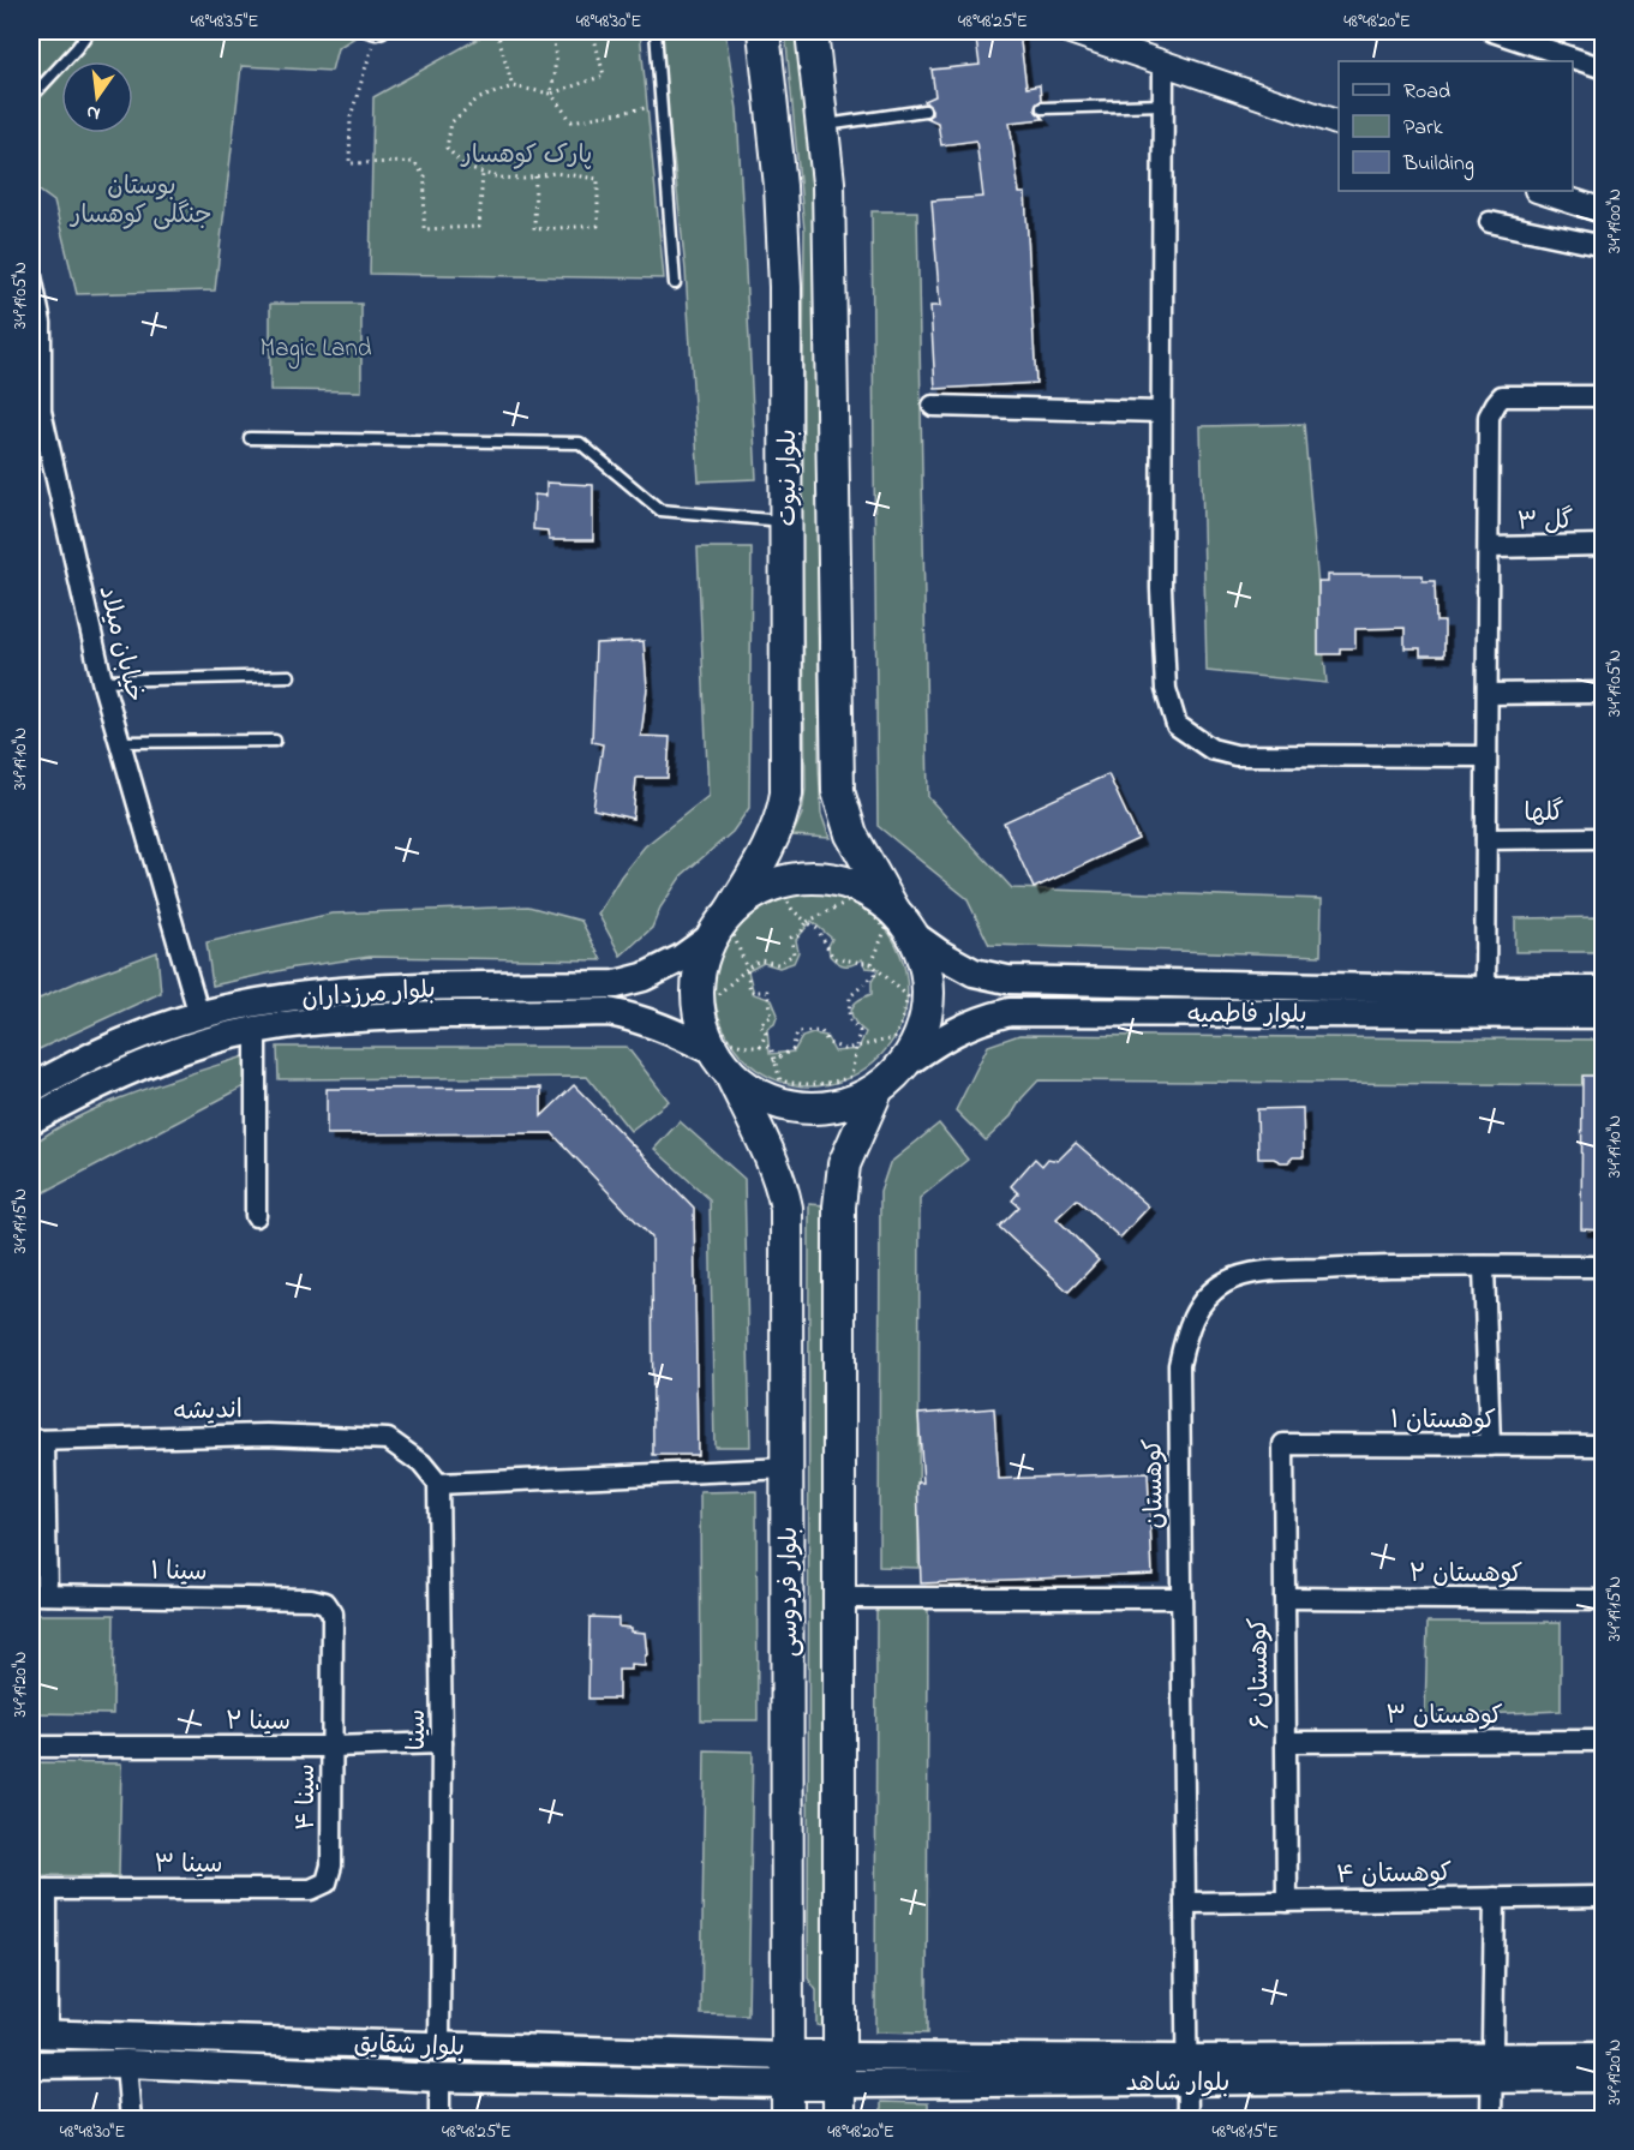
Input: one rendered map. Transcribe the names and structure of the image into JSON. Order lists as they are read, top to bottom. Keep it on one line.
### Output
{"streets":{"main road":["بلوار نبوت","بلوار مرزداران","بلوار فاطمیه","بلوار فردوسی","بلوار شقایق","بلوار شاهد"],"street":["گل ۳","خیابان میلاد","گلها","اندیشه","کوهستان ۱","کوهستان","سینا ۱","کوهستان ۲","کوهستان ۶","کوهستان ۳","سینا ۲","سینا","سینا ۴","سینا ۳","کوهستان ۴"]},"crossings":[["بلوار نبوت","بلوار مرزداران"],["بلوار نبوت","بلوار فردوسی"],["خیابان میلاد","بلوار مرزداران"],["اندیشه","سینا"],["کوهستان ۱","کوهستان ۶"],["کوهستان","کوهستان ۴"],["کوهستان","بلوار شاهد"],["سینا ۱","سینا ۴"],["کوهستان ۲","کوهستان ۶"],["بلوار فردوسی","بلوار شقایق"],["بلوار فردوسی","بلوار شاهد"],["کوهستان ۶","کوهستان ۳"],["کوهستان ۶","کوهستان ۴"],["سینا ۲","سینا"],["سینا ۲","سینا ۴"],["سینا","بلوار شقایق"],["سینا ۴","سینا ۳"]],"parks":["پارک کوهسار","بوستان جنگلی کوهسار","Magic Land"],"legend":["Road","Park","Building"],"north":"bottom","coordinates":["48°48'35\"E","48°48'30\"E","48°48'25\"E","48°48'20\"E","34°19'00\"N","34°19'05\"N","34°19'10\"N","34°19'15\"N","34°19'20\"N","48°48'15\"E"]}
